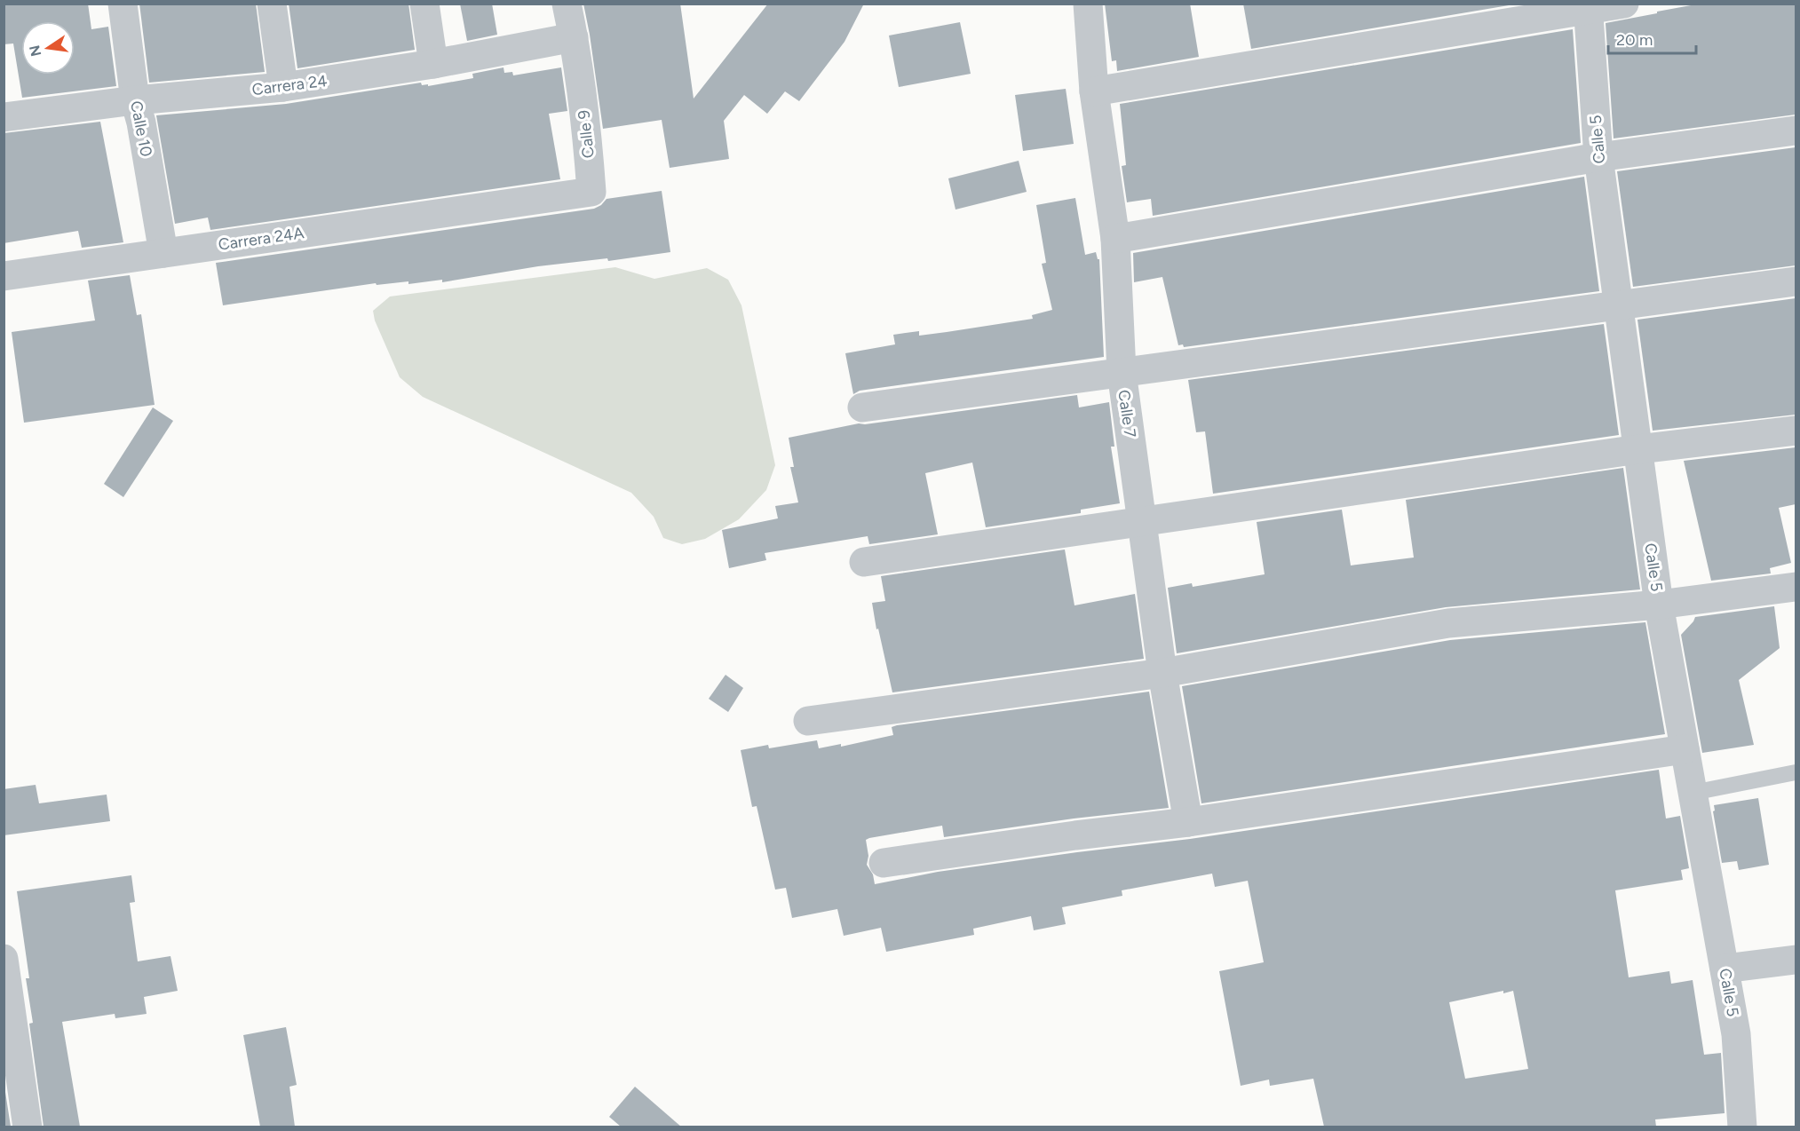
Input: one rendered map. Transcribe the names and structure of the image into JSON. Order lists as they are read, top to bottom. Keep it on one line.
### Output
{"streets":{"street":["Carrera 24","Calle 10","Calle 9","Calle 5","Carrera 24A","Calle 7"]},"crossings":[["Carrera 24","Calle 10"],["Carrera 24","Calle 9"],["Calle 10","Carrera 24A"],["Calle 9","Carrera 24A"]],"scale_bar":"20 m","north":"left"}
